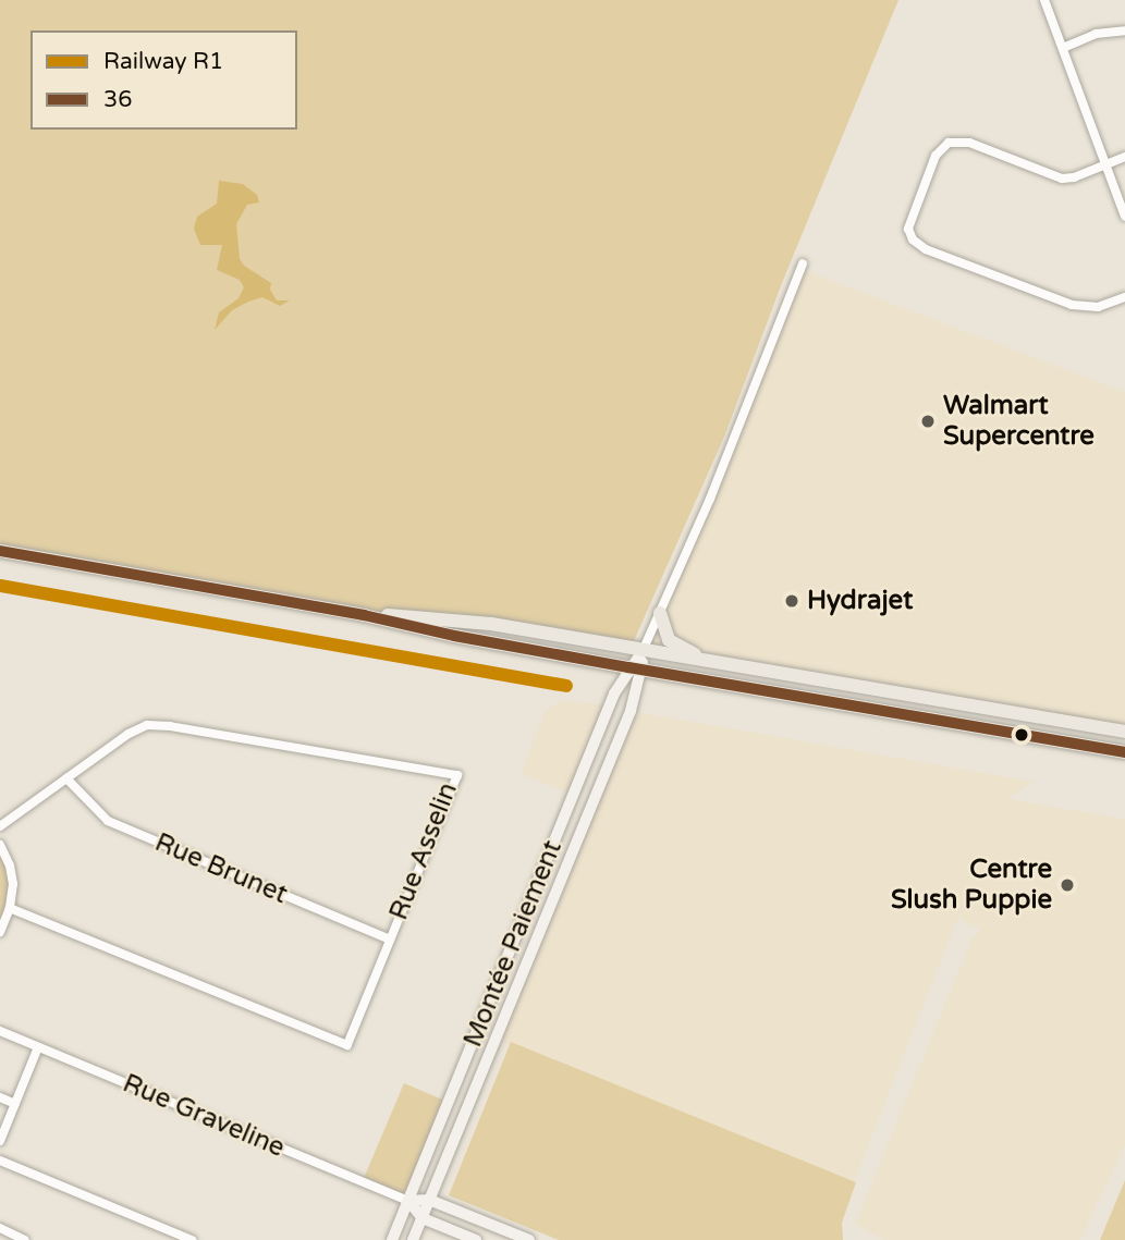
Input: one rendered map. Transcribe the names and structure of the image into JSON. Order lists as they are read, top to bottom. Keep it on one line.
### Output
{"streets":{"main road":["Montée Paiement"],"street":["Rue Asselin","Rue Brunet","Rue Graveline"]},"crossings":[["Rue Asselin","Rue Brunet"],["Montée Paiement","Rue Graveline"]],"places":["Walmart Supercentre","Hydrajet","Centre Slush Puppie"],"lines":["transit line 36","rail line R1"],"legend":["Railway R1","36"]}
